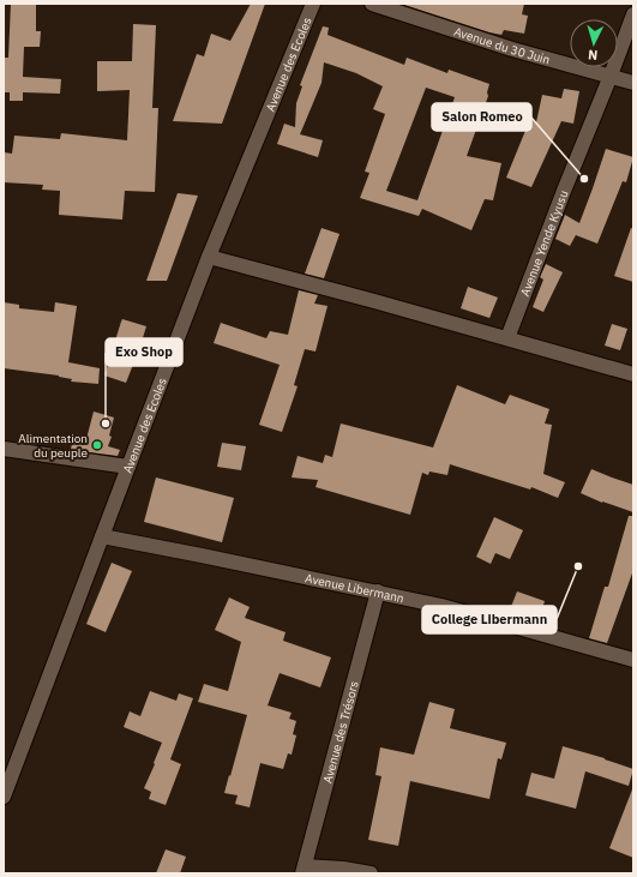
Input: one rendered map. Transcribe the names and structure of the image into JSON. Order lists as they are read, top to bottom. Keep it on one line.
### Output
{"streets":{"street":["Avenue du 30 Juin","Avenue des Ecoles","Avenue Yende Kyusu","Avenue Libermann","Avenue des Trésors"]},"crossings":[["Avenue du 30 Juin","Avenue Yende Kyusu"],["Avenue des Ecoles","Avenue Libermann"],["Avenue Libermann","Avenue des Trésors"]],"places":["Salon Romeo","Exo Shop","Alimentation du peuple","College Libermann"],"north":"bottom"}
